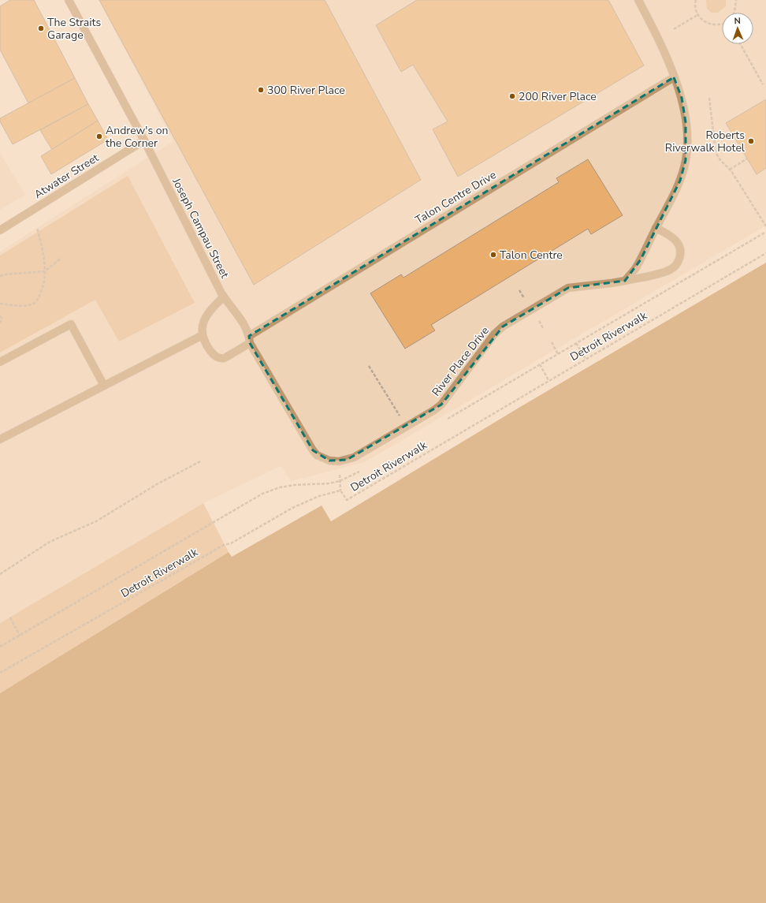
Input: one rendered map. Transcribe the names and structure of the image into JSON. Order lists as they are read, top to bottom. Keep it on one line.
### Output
{"streets":{"street":["Atwater Street","Talon Centre Drive","Joseph Campau Street","River Place Drive"],"path":["Detroit Riverwalk"]},"crossings":[["Atwater Street","Joseph Campau Street"],["Talon Centre Drive","Joseph Campau Street"],["Joseph Campau Street","River Place Drive"]],"places":["The Straits Garage","300 River Place","200 River Place","Andrew's on the Corner","Roberts Riverwalk Hotel","Talon Centre"],"north":"top"}
